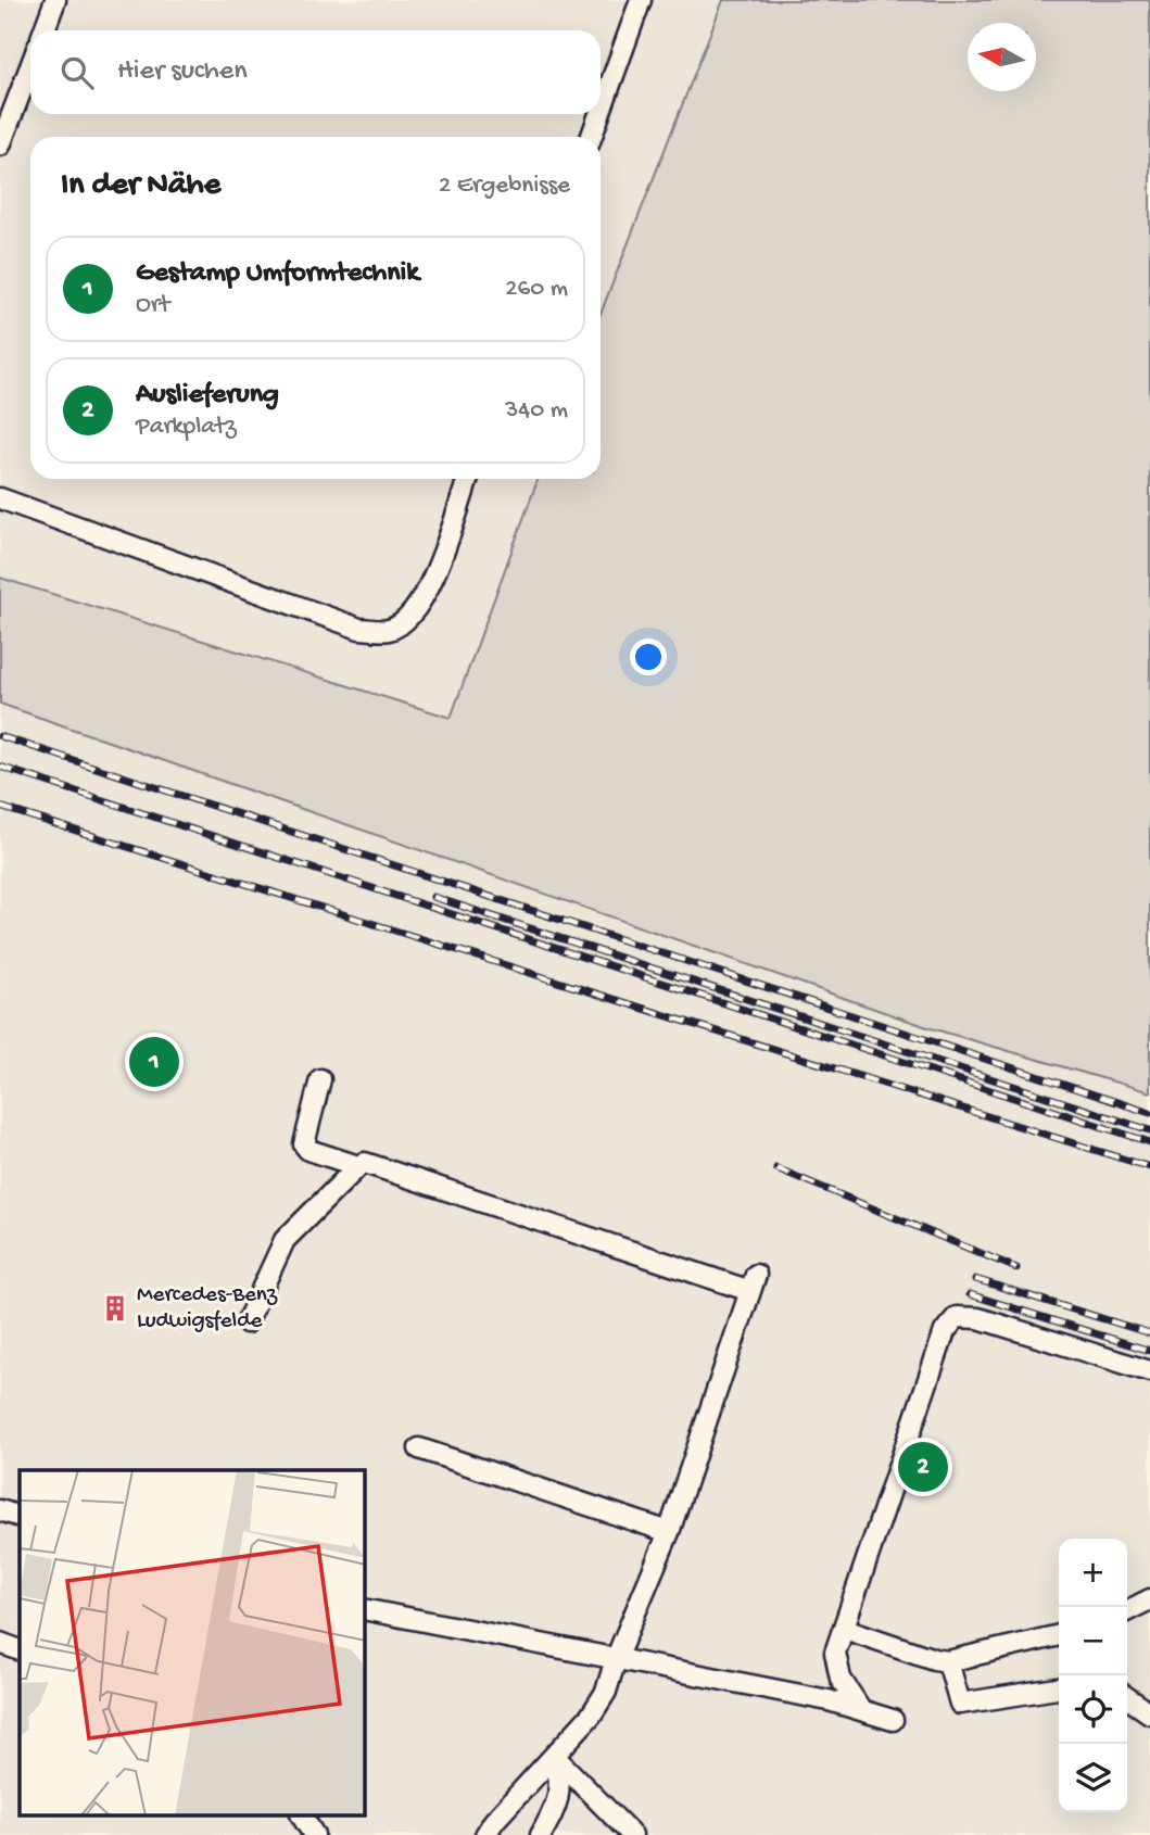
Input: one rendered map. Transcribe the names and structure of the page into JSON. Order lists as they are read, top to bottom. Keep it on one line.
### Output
{"places":{"building":["Mercedes-Benz Ludwigsfelde"]},"north":"left","page":{"search":"Hier suchen","heading":["In der Nähe","2 Ergebnisse"],"list":[{"mark":"1","name":"Gestamp Umformtechnik","note":"Ort","value":"260 m"},{"mark":"2","name":"Auslieferung","note":"Parkplatz","value":"340 m"}],"pins":["1","2"],"map_buttons":["+","−"]}}
